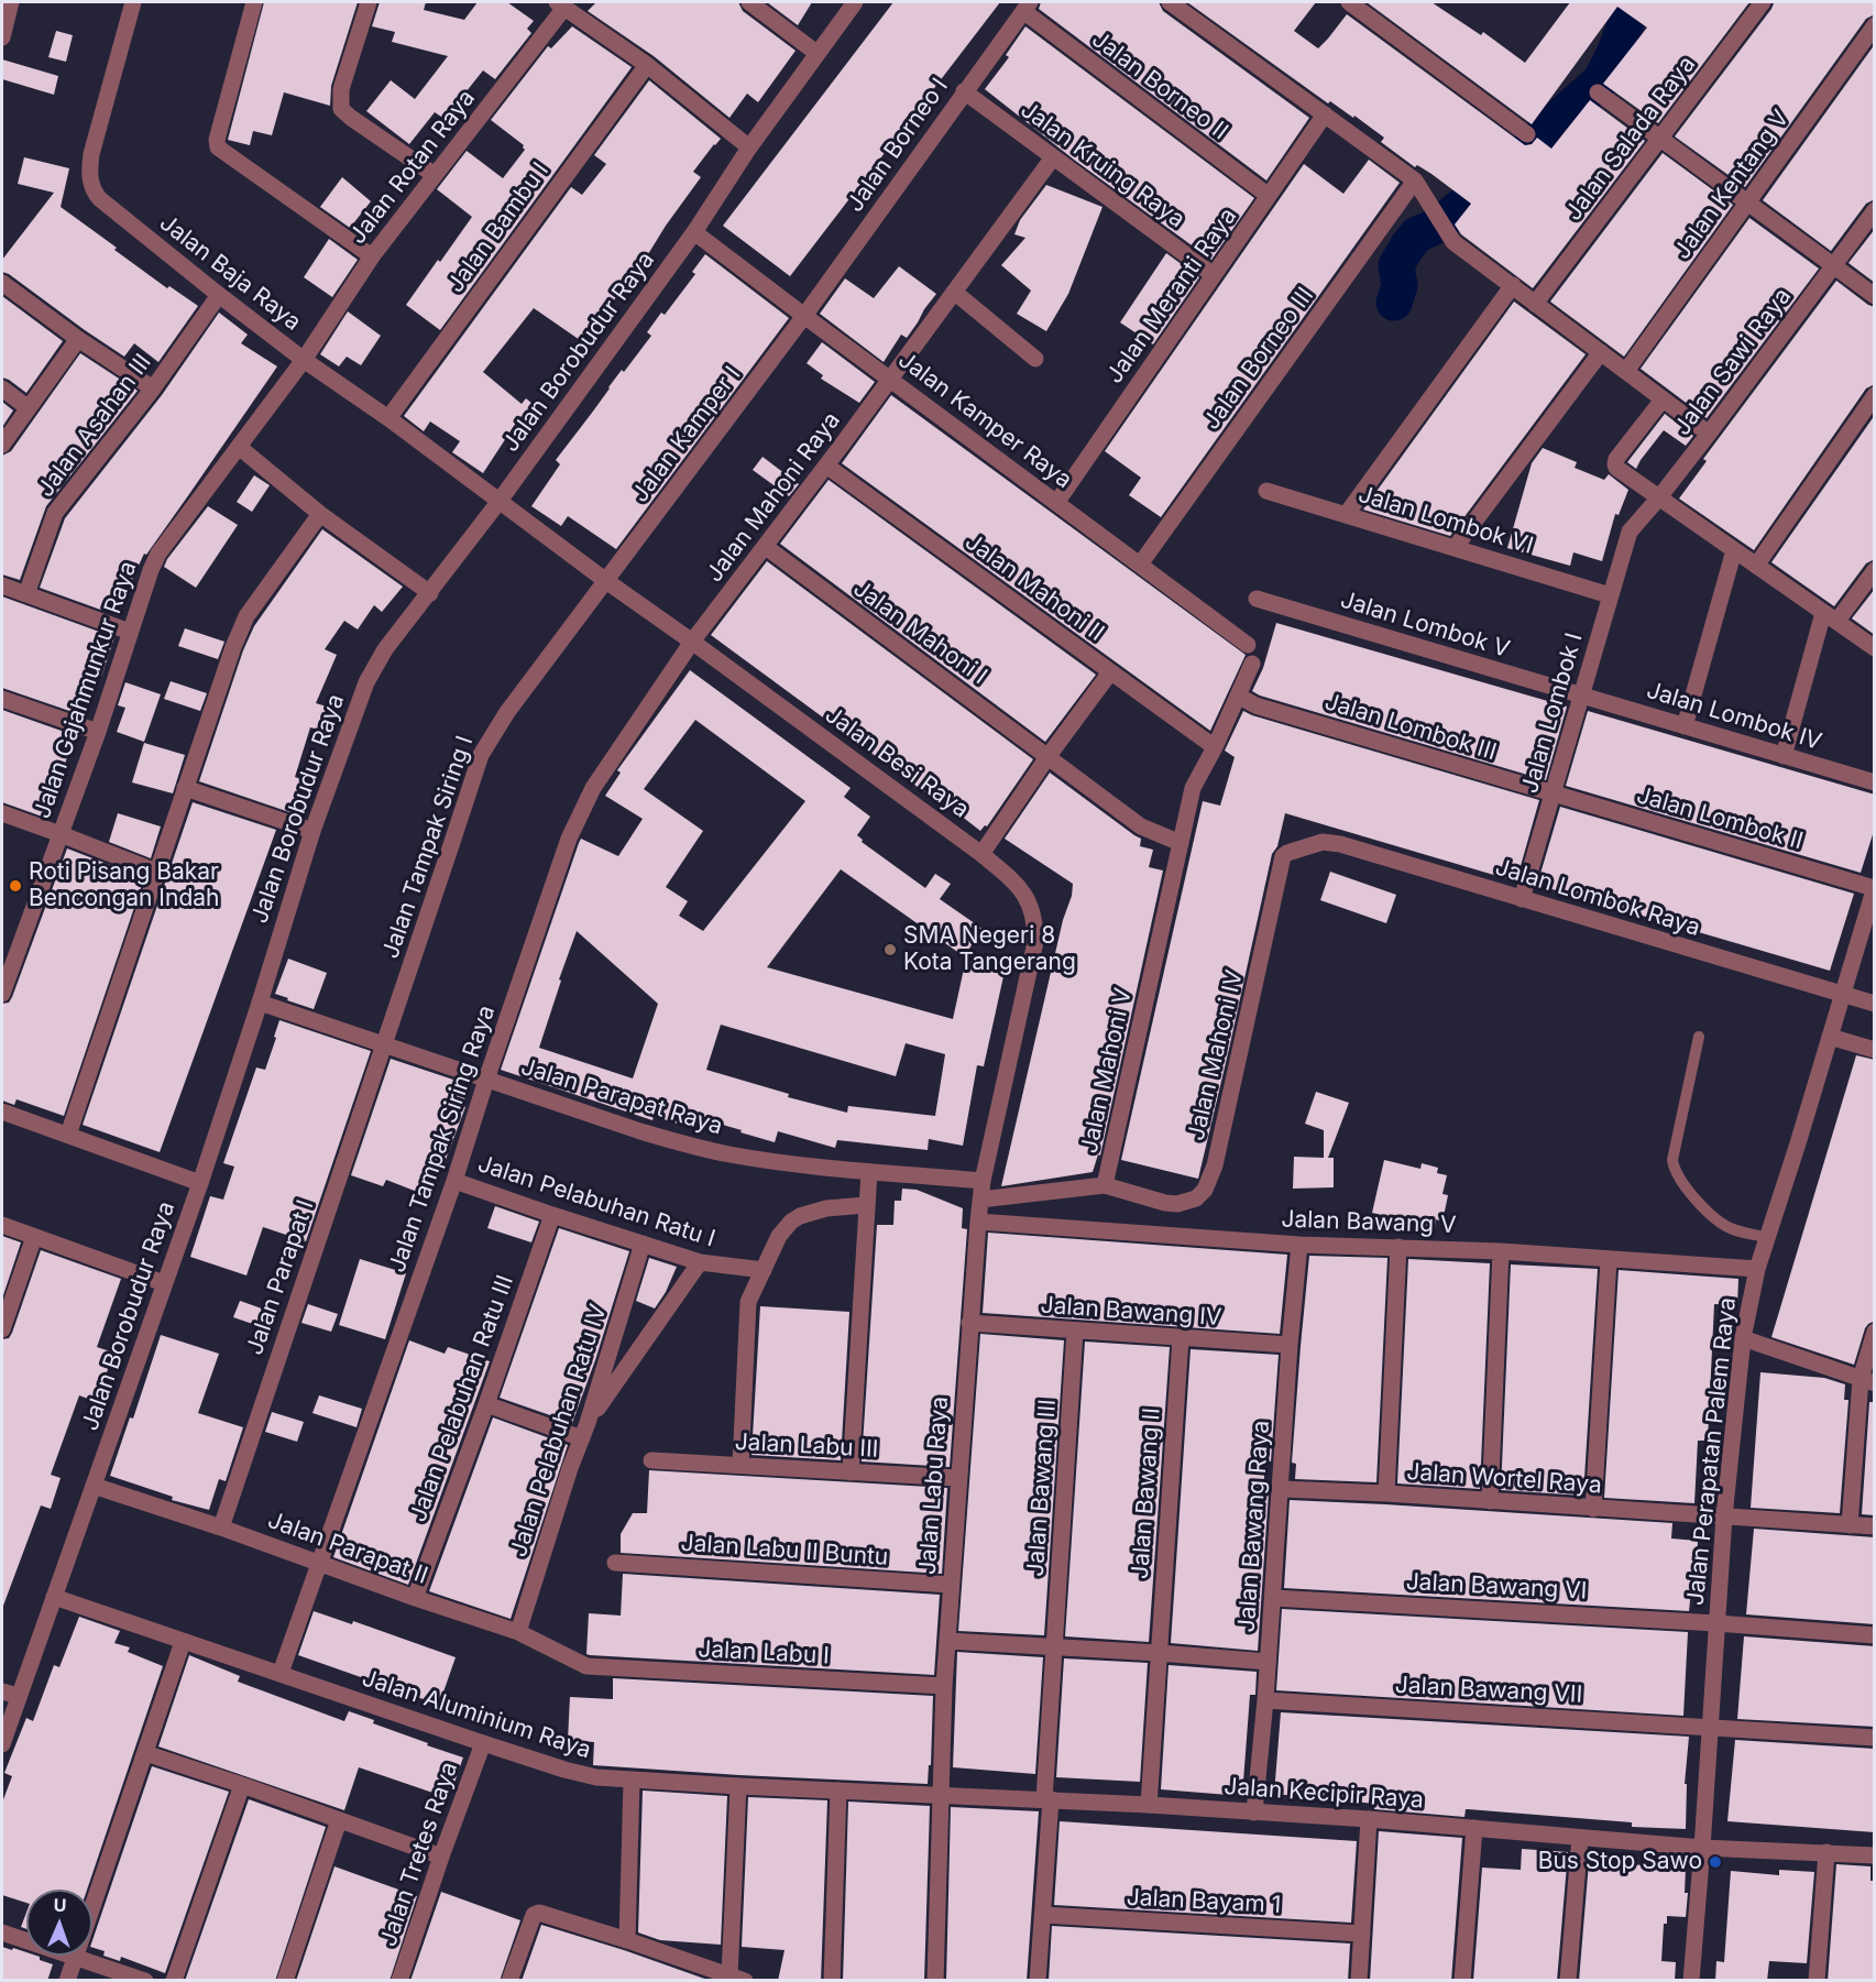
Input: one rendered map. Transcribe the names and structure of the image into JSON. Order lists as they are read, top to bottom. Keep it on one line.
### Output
{"streets":{"street":["Jalan Borneo II","Jalan Salada Raya","Jalan Borneo I","Jalan Kruing Raya","Jalan Rotan Raya","Jalan Kentang V","Jalan Bambu I","Jalan Baja Raya","Jalan Meranti Raya","Jalan Borobudur Raya","Jalan Borneo III","Jalan Sawi Raya","Jalan Kamper Raya","Jalan Asahan III","Jalan Kamper I","Jalan Mahoni Raya","Jalan Lombok VI","Jalan Mahoni II","Jalan Lombok V","Jalan Mahoni I","Jalan Gajahmunkur Raya","Jalan Lombok I","Jalan Lombok IV","Jalan Lombok III","Jalan Besi Raya","Jalan Lombok II","Jalan Tampak Siring I","Jalan Lombok Raya","Jalan Mahoni IV","Jalan Mahoni V","Jalan Parapat Raya","Jalan Tampak Siring Raya","Jalan Pelabuhan Ratu I","Jalan Bawang V","Jalan Parapat I","Jalan Bawang IV","Jalan Pelabuhan Ratu III","Jalan Pelabuhan Ratu IV","Jalan Labu III","Jalan Perapatan Palem Raya","Jalan Wortel Raya","Jalan Labu Raya","Jalan Bawang III","Jalan Bawang II","Jalan Bawang Raya","Jalan Parapat II","Jalan Labu II Buntu","Jalan Bawang VI","Jalan Labu I","Jalan Bawang VII","Jalan Aluminium Raya","Jalan Kecipir Raya","Jalan Tretes Raya","Jalan Bayam 1"]},"crossings":[["Jalan Borneo II","Jalan Borneo I"],["Jalan Borneo II","Jalan Meranti Raya"],["Jalan Borneo I","Jalan Kruing Raya"],["Jalan Borneo I","Jalan Kamper Raya"],["Jalan Borneo I","Jalan Kamper I"],["Jalan Kruing Raya","Jalan Meranti Raya"],["Jalan Kruing Raya","Jalan Mahoni Raya"],["Jalan Rotan Raya","Jalan Baja Raya"],["Jalan Rotan Raya","Jalan Gajahmunkur Raya"],["Jalan Bambu I","Jalan Baja Raya"],["Jalan Baja Raya","Jalan Borobudur Raya"],["Jalan Baja Raya","Jalan Asahan III"],["Jalan Baja Raya","Jalan Gajahmunkur Raya"],["Jalan Baja Raya","Jalan Besi Raya"],["Jalan Meranti Raya","Jalan Kamper Raya"],["Jalan Borobudur Raya","Jalan Kamper Raya"],["Jalan Borobudur Raya","Jalan Besi Raya"],["Jalan Borobudur Raya","Jalan Parapat Raya"],["Jalan Borobudur Raya","Jalan Parapat II"],["Jalan Borobudur Raya","Jalan Aluminium Raya"],["Jalan Borneo III","Jalan Kamper Raya"],["Jalan Sawi Raya","Jalan Lombok I"],["Jalan Kamper Raya","Jalan Kamper I"],["Jalan Kamper Raya","Jalan Mahoni Raya"],["Jalan Kamper I","Jalan Besi Raya"],["Jalan Kamper I","Jalan Tampak Siring I"],["Jalan Mahoni Raya","Jalan Mahoni II"],["Jalan Mahoni Raya","Jalan Mahoni I"],["Jalan Mahoni Raya","Jalan Besi Raya"],["Jalan Mahoni Raya","Jalan Tampak Siring Raya"],["Jalan Lombok VI","Jalan Lombok I"],["Jalan Mahoni II","Jalan Mahoni V"],["Jalan Lombok V","Jalan Lombok I"],["Jalan Lombok V","Jalan Lombok IV"],["Jalan Lombok I","Jalan Lombok IV"],["Jalan Lombok I","Jalan Lombok III"],["Jalan Lombok I","Jalan Lombok II"],["Jalan Lombok I","Jalan Lombok Raya"],["Jalan Lombok III","Jalan Lombok II"],["Jalan Lombok III","Jalan Mahoni V"],["Jalan Besi Raya","Jalan Tampak Siring I"],["Jalan Besi Raya","Jalan Parapat Raya"],["Jalan Besi Raya","Jalan Tampak Siring Raya"],["Jalan Besi Raya","Jalan Labu Raya"],["Jalan Lombok II","Jalan Perapatan Palem Raya"],["Jalan Tampak Siring I","Jalan Parapat Raya"],["Jalan Tampak Siring I","Jalan Parapat I"],["Jalan Lombok Raya","Jalan Mahoni IV"],["Jalan Lombok Raya","Jalan Perapatan Palem Raya"],["Jalan Mahoni IV","Jalan Mahoni V"],["Jalan Mahoni V","Jalan Labu Raya"],["Jalan Parapat Raya","Jalan Tampak Siring Raya"],["Jalan Parapat Raya","Jalan Parapat I"],["Jalan Parapat Raya","Jalan Labu Raya"],["Jalan Tampak Siring Raya","Jalan Pelabuhan Ratu I"],["Jalan Tampak Siring Raya","Jalan Parapat II"],["Jalan Tampak Siring Raya","Jalan Aluminium Raya"],["Jalan Pelabuhan Ratu I","Jalan Pelabuhan Ratu III"],["Jalan Pelabuhan Ratu I","Jalan Pelabuhan Ratu IV"],["Jalan Bawang V","Jalan Perapatan Palem Raya"],["Jalan Bawang V","Jalan Labu Raya"],["Jalan Bawang V","Jalan Bawang Raya"],["Jalan Parapat I","Jalan Parapat II"],["Jalan Bawang IV","Jalan Labu Raya"],["Jalan Bawang IV","Jalan Bawang III"],["Jalan Bawang IV","Jalan Bawang II"],["Jalan Bawang IV","Jalan Bawang Raya"],["Jalan Pelabuhan Ratu III","Jalan Parapat II"],["Jalan Pelabuhan Ratu IV","Jalan Parapat II"],["Jalan Labu III","Jalan Labu Raya"],["Jalan Perapatan Palem Raya","Jalan Wortel Raya"],["Jalan Perapatan Palem Raya","Jalan Bawang VI"],["Jalan Perapatan Palem Raya","Jalan Bawang VII"],["Jalan Perapatan Palem Raya","Jalan Kecipir Raya"],["Jalan Wortel Raya","Jalan Bawang Raya"],["Jalan Labu Raya","Jalan Labu II Buntu"],["Jalan Labu Raya","Jalan Labu I"],["Jalan Labu Raya","Jalan Aluminium Raya"],["Jalan Labu Raya","Jalan Kecipir Raya"],["Jalan Bawang III","Jalan Kecipir Raya"],["Jalan Bawang III","Jalan Bayam 1"],["Jalan Bawang II","Jalan Kecipir Raya"],["Jalan Bawang Raya","Jalan Bawang VI"],["Jalan Bawang Raya","Jalan Bawang VII"],["Jalan Bawang Raya","Jalan Kecipir Raya"],["Jalan Parapat II","Jalan Labu I"],["Jalan Aluminium Raya","Jalan Kecipir Raya"],["Jalan Aluminium Raya","Jalan Tretes Raya"]],"places":["Roti Pisang Bakar Bencongan Indah","SMA Negeri 8 Kota Tangerang","Bus Stop Sawo"],"north":"top"}
